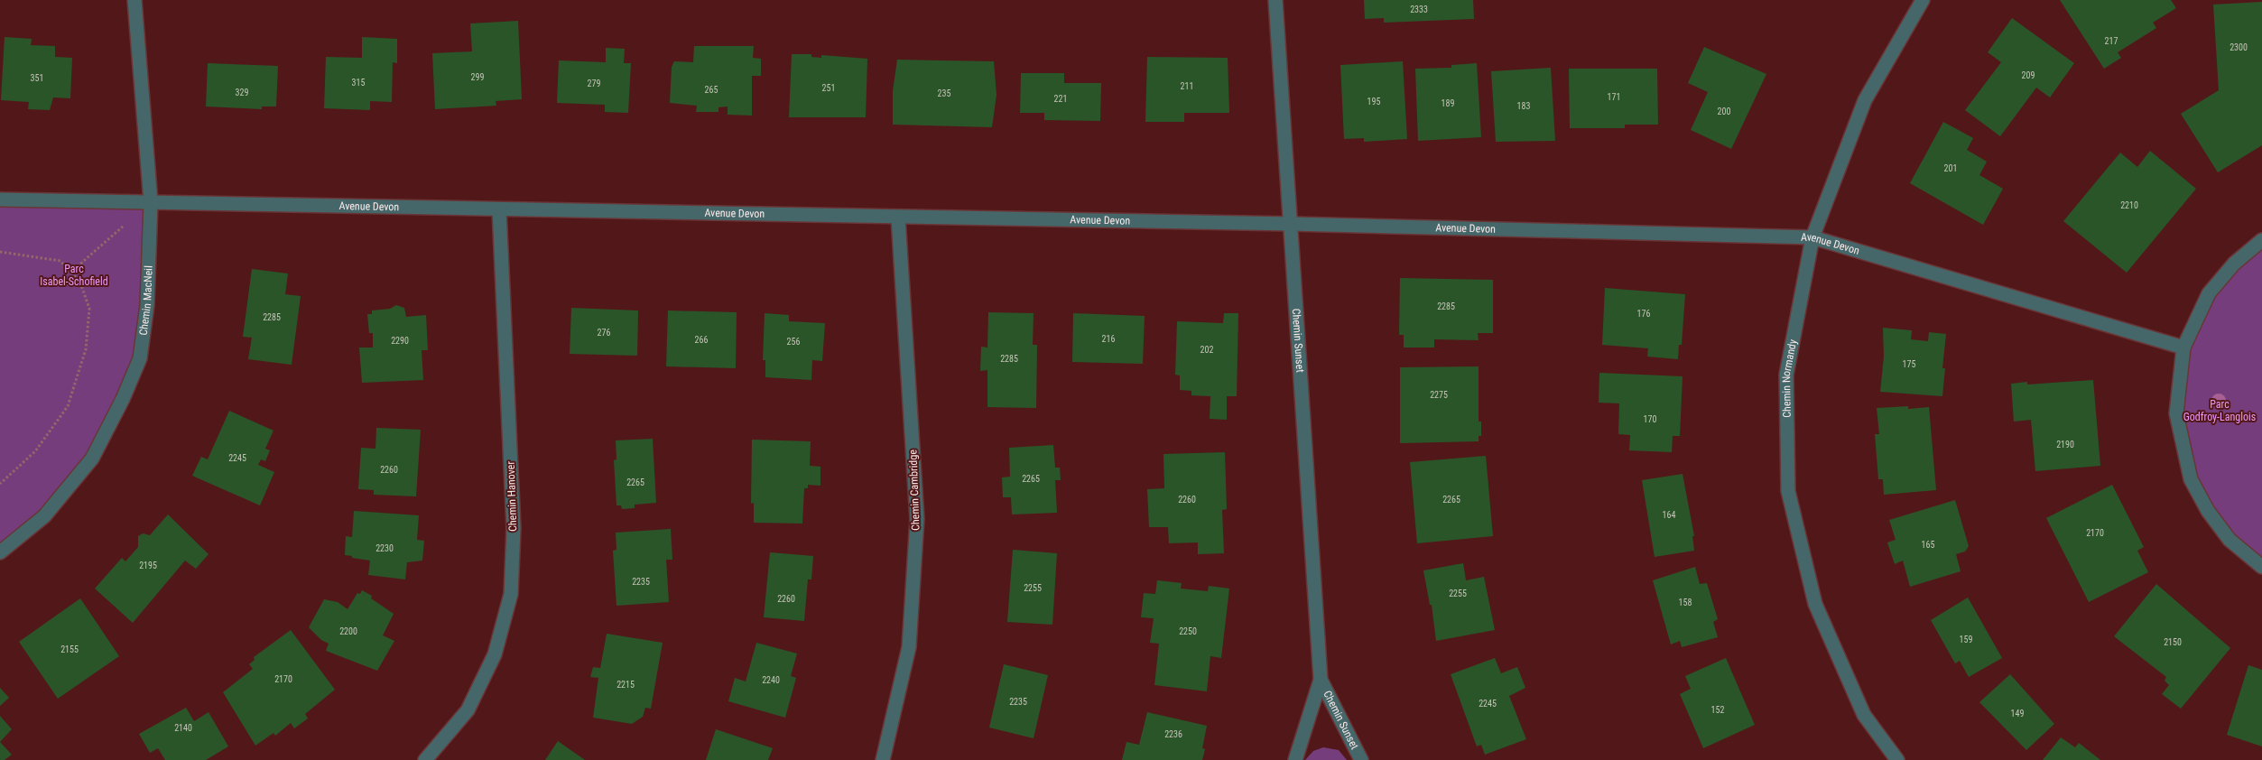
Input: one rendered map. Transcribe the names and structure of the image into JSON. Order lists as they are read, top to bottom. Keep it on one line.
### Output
{"streets":{"street":["Avenue Devon","Chemin MacNeil","Chemin Sunset","Chemin Normandy","Chemin Cambridge","Chemin Hanover"]},"crossings":[["Avenue Devon","Chemin MacNeil"],["Avenue Devon","Chemin Sunset"],["Avenue Devon","Chemin Normandy"],["Avenue Devon","Chemin Cambridge"],["Avenue Devon","Chemin Hanover"]],"parks":["Parc Isabel-Schofield","Parc Godfroy-Langlois"],"house_numbers":["2333","217","2300","209","299","351","315","279","211","251","265","329","235","171","221","195","189","183","200","201","2210","2285","176","2285","276","216","266","2290","256","202","2285","175","2275","170","2190","2245","2260","2265","2265","2260","2265","164","2170","165","2230","2195","2235","2255","2255","2260","158","2200","2250","159","2150","2155","2170","2240","2215","2235","2245","152","149","2140","2236"]}
